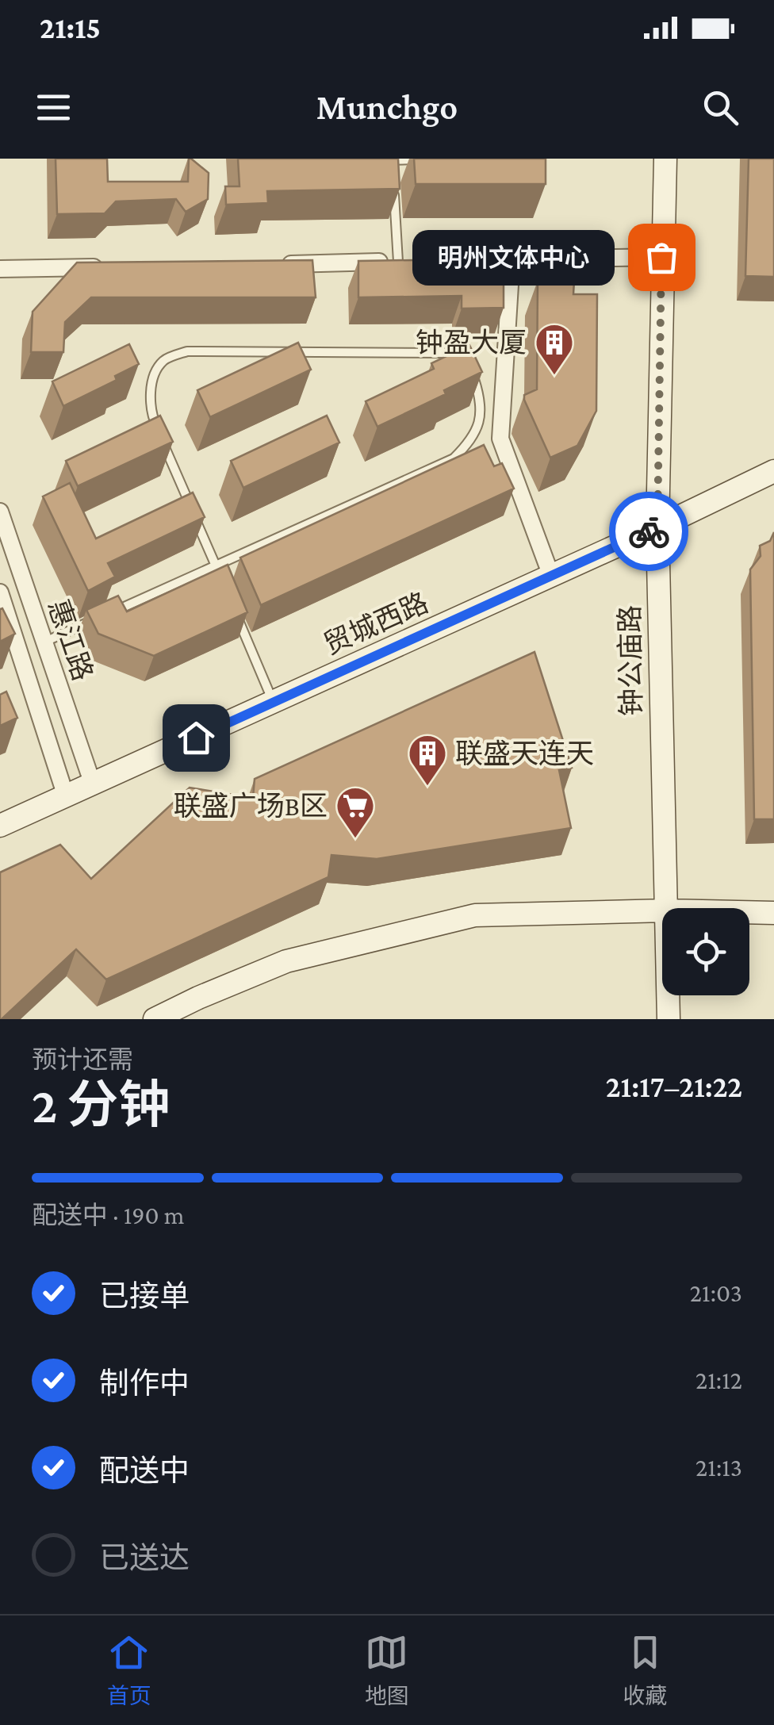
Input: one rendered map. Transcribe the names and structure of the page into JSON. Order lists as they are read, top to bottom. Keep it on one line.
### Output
{"streets":{"street":["贸城西路","惠江路","钟公庙路"]},"crossings":[["贸城西路","惠江路"],["贸城西路","钟公庙路"]],"places":{"other":["明州文体中心"],"building":["钟盈大厦","联盛天连天"],"supermarket":["联盛广场B区"]},"page":{"status":"21:15","header":"Munchgo","bubble":"明州文体中心","heading":["2 分钟","预计还需","21:17–21:22"],"bar":"配送中 · 190 m","list":[["已接单","21:03"],["制作中","21:12"],["配送中","21:13"],"已送达"],"tabs":["首页","地图","收藏"]}}
